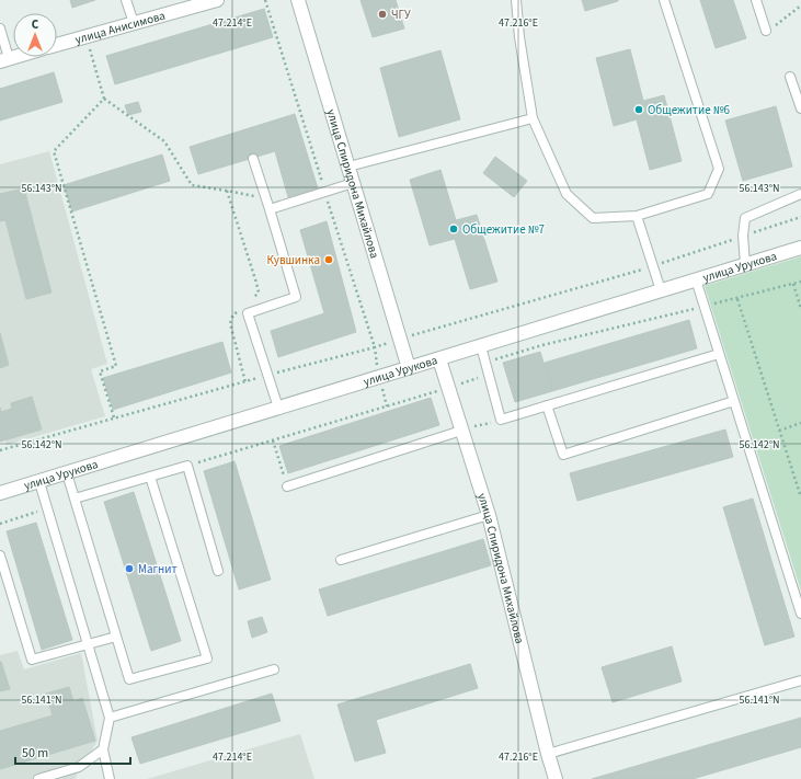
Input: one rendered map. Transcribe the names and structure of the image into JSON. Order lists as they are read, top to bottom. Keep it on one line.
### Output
{"streets":{"street":["улица Анисимова","улица Спиридона Михайлова","улица Урукова"]},"crossings":[["улица Спиридона Михайлова","улица Урукова"]],"places":["ЧГУ","Общежитие №6","Общежитие №7","Кувшинка","Магнит"],"scale_bar":"50 m","north":"top","coordinates":["47.214°E","47.216°E","56.143°N","56.142°N","56.141°N"]}
